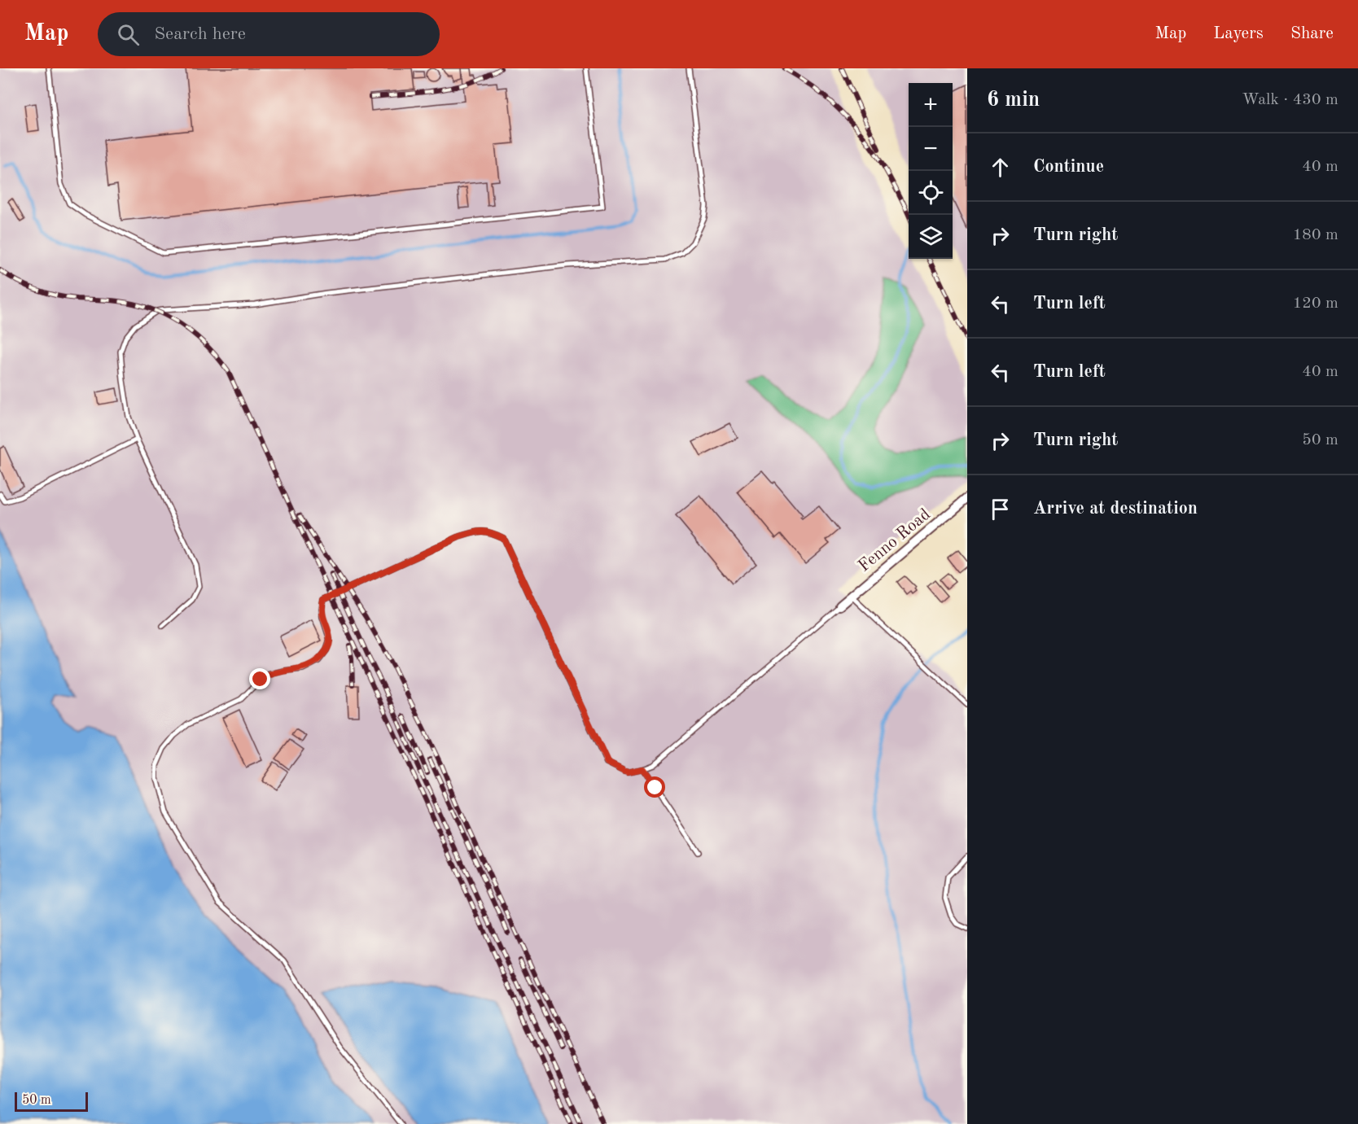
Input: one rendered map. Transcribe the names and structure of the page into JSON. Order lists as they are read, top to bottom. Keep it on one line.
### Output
{"streets":{"street":["Fenno Road"]},"scale_bar":"50 m","page":{"header":"Map","search":"Search here","nav":["Map","Layers","Share"],"heading":["6 min","Walk · 430 m"],"map_buttons":["+","−"],"list":[["Continue","40 m"],["Turn right","180 m"],["Turn left","120 m"],["Turn left","40 m"],["Turn right","50 m"],"Arrive at destination"],"scale":"50 m"}}
